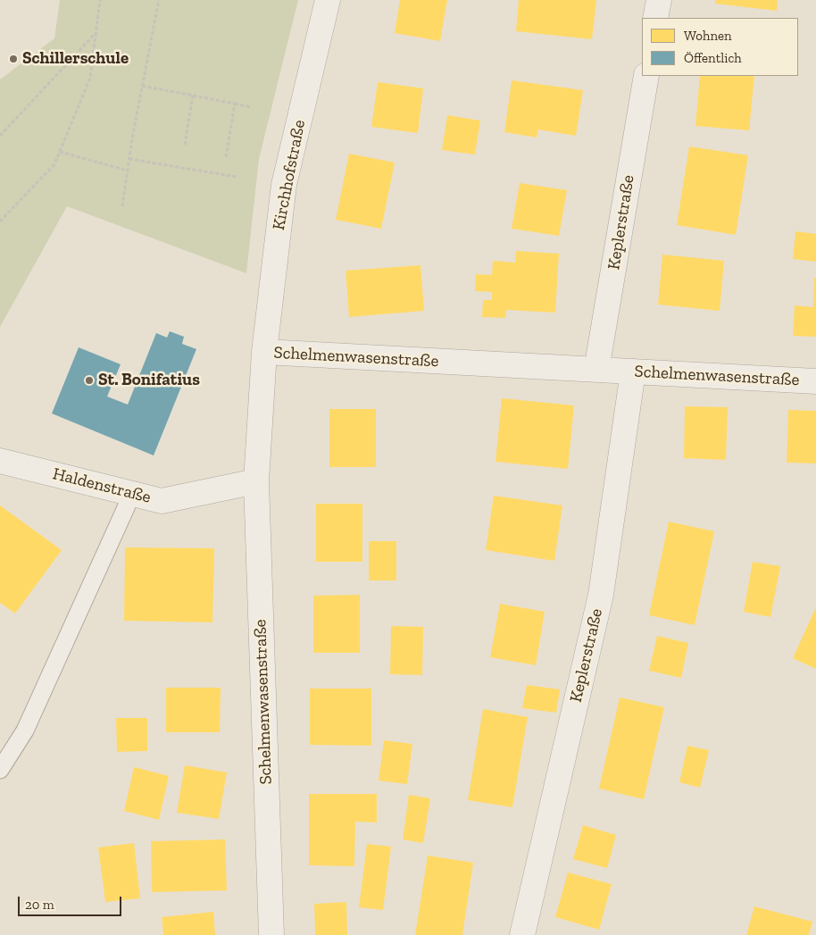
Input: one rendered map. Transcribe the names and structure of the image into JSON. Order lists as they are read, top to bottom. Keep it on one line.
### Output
{"streets":{"street":["Kirchhofstraße","Keplerstraße","Schelmenwasenstraße","Haldenstraße"]},"crossings":[["Kirchhofstraße","Schelmenwasenstraße"],["Keplerstraße","Schelmenwasenstraße"],["Schelmenwasenstraße","Haldenstraße"]],"places":["Schillerschule","St. Bonifatius"],"legend":["Wohnen","Öffentlich"],"scale_bar":"20 m"}
